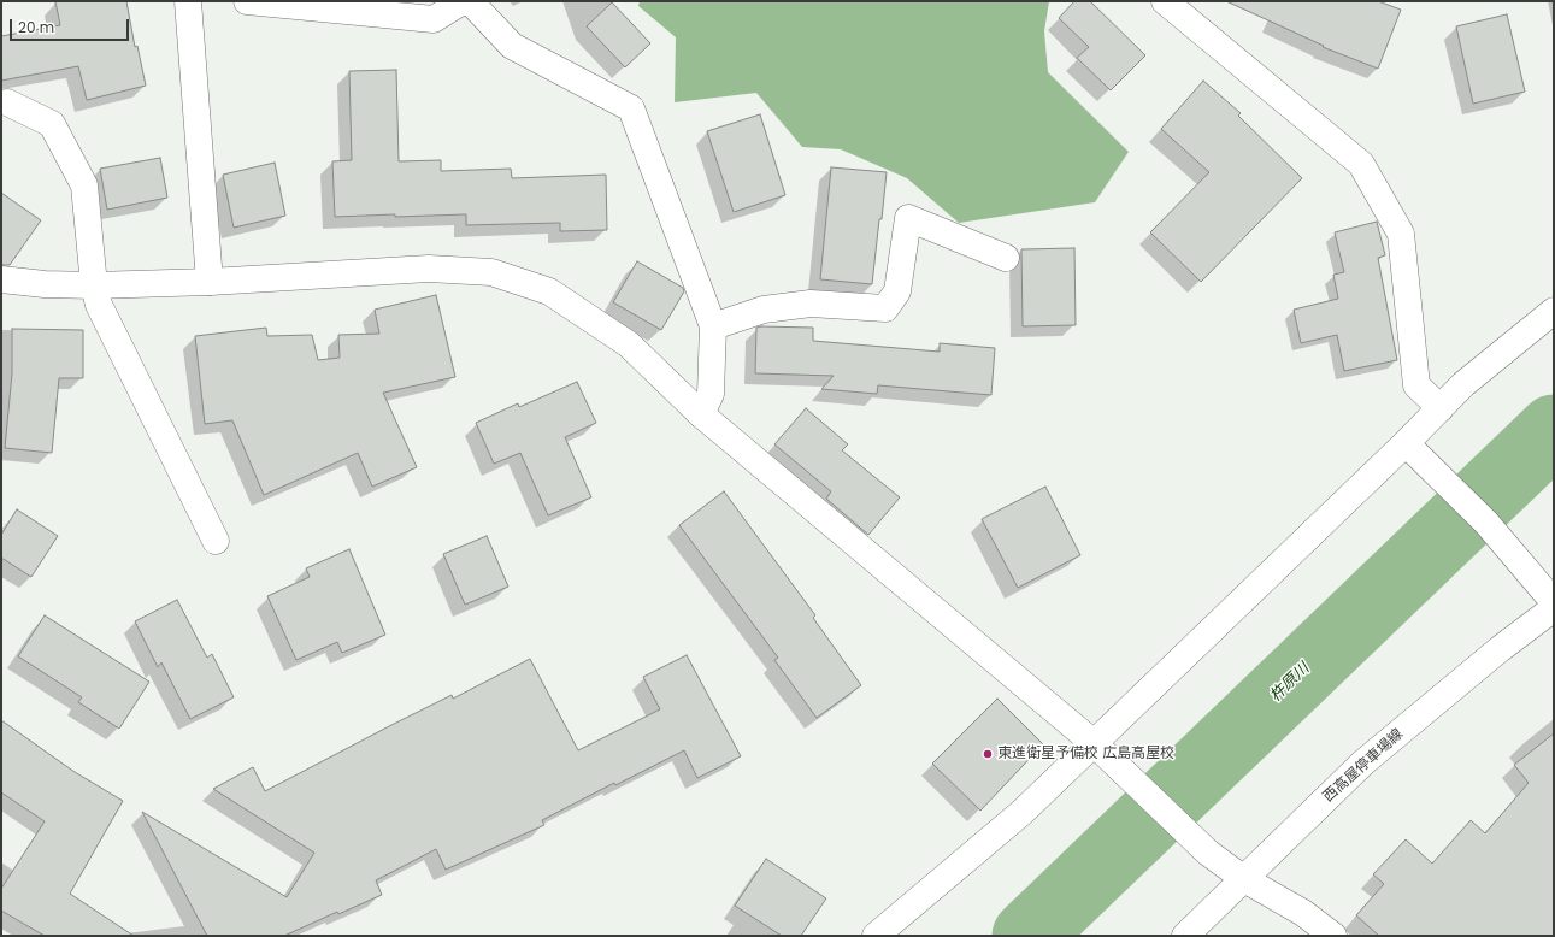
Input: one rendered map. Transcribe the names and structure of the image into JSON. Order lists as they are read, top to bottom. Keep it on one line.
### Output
{"streets":{"street":["西高屋停車場線"]},"water":["杵原川"],"places":["東進衛星予備校 広島高屋校"],"scale_bar":"20 m"}
